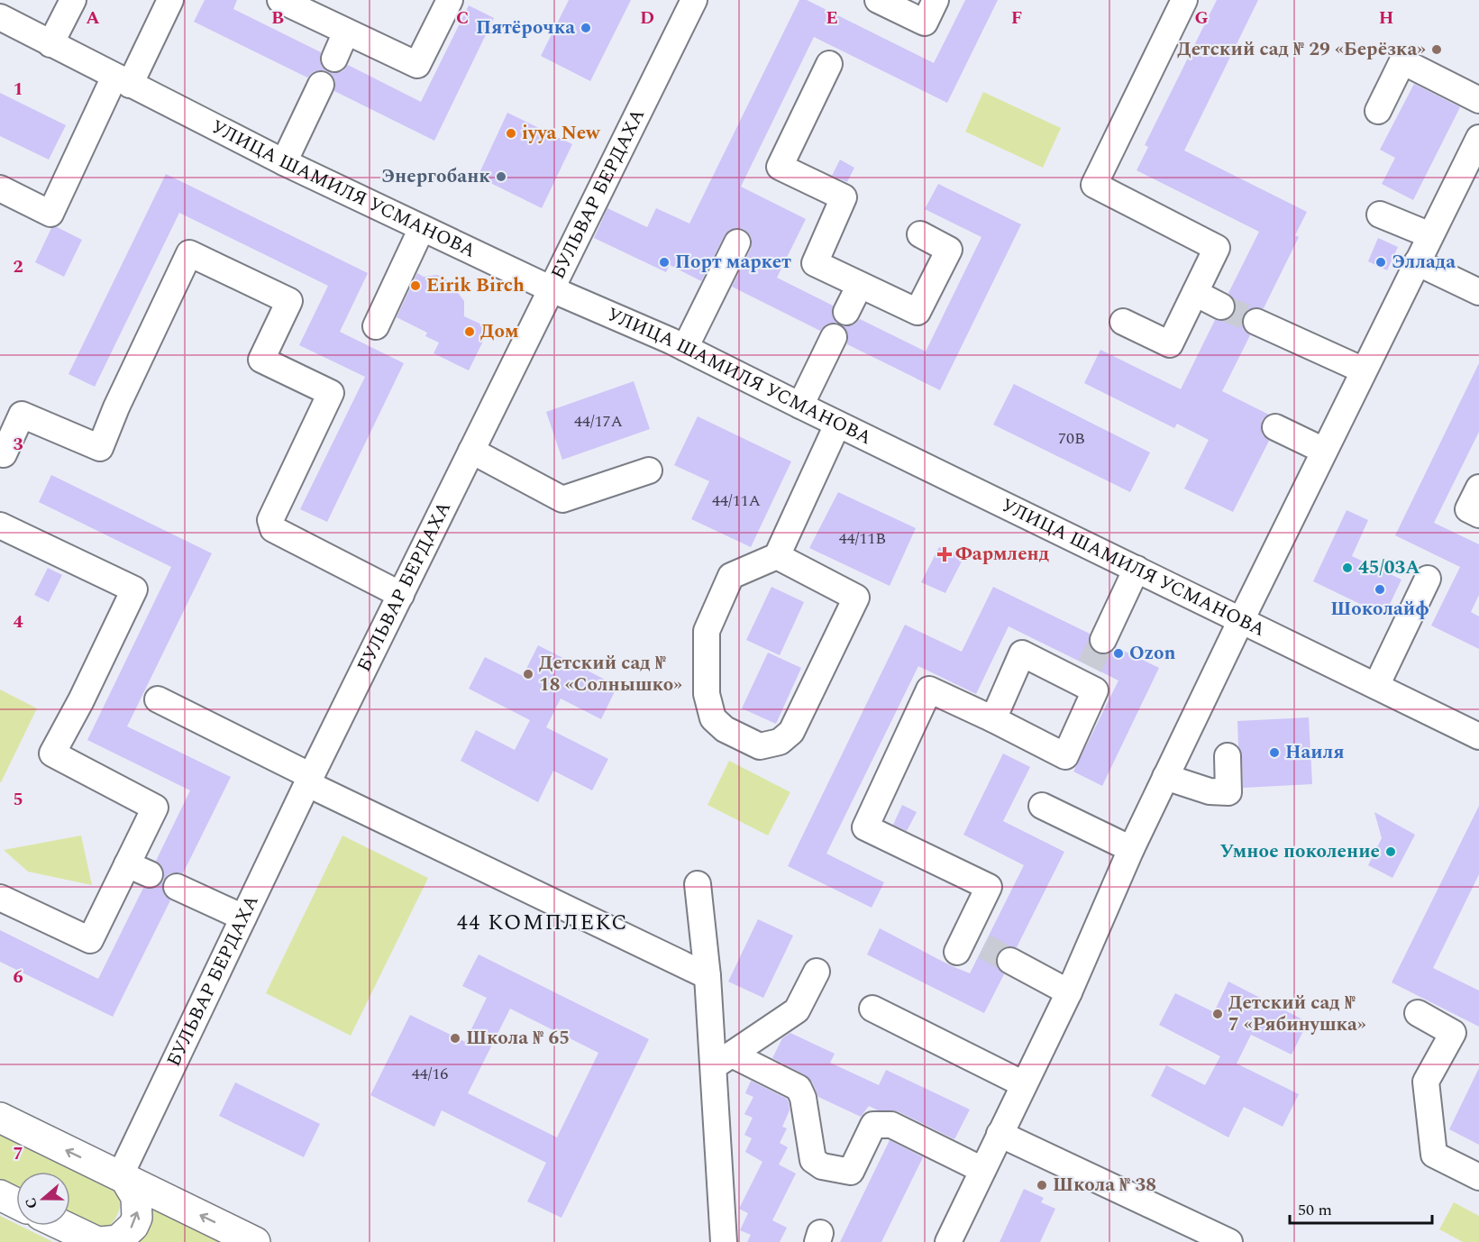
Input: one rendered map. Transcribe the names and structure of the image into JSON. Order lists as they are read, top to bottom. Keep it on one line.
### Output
{"streets":{"street":["УЛИЦА ШАМИЛЯ УСМАНОВА","БУЛЬВАР БЕРДАХА"]},"crossings":[["УЛИЦА ШАМИЛЯ УСМАНОВА","БУЛЬВАР БЕРДАХА"]],"districts":["44 КОМПЛЕКС"],"places":{"other":["Пятёрочка","Детский сад № 29 «Берёзка»","iyya New","Энергобанк","Порт маркет","Эллада","Eirik Birch","Дом","45/03А","Шоколайф","Ozon","Детский сад № 18 «Солнышко»","Наиля","Умное поколение","Детский сад № 7 «Рябинушка»","Школа № 65","Школа № 38"],"health":["Фармленд"]},"house_numbers":["44/17А","70В","44/11А","44/11В","44/16"],"scale_bar":"50 m","north":"left","grid":{"columns":["A","B","C","D","E","F","G","H"],"rows":["1","2","3","4","5","6","7"]}}
